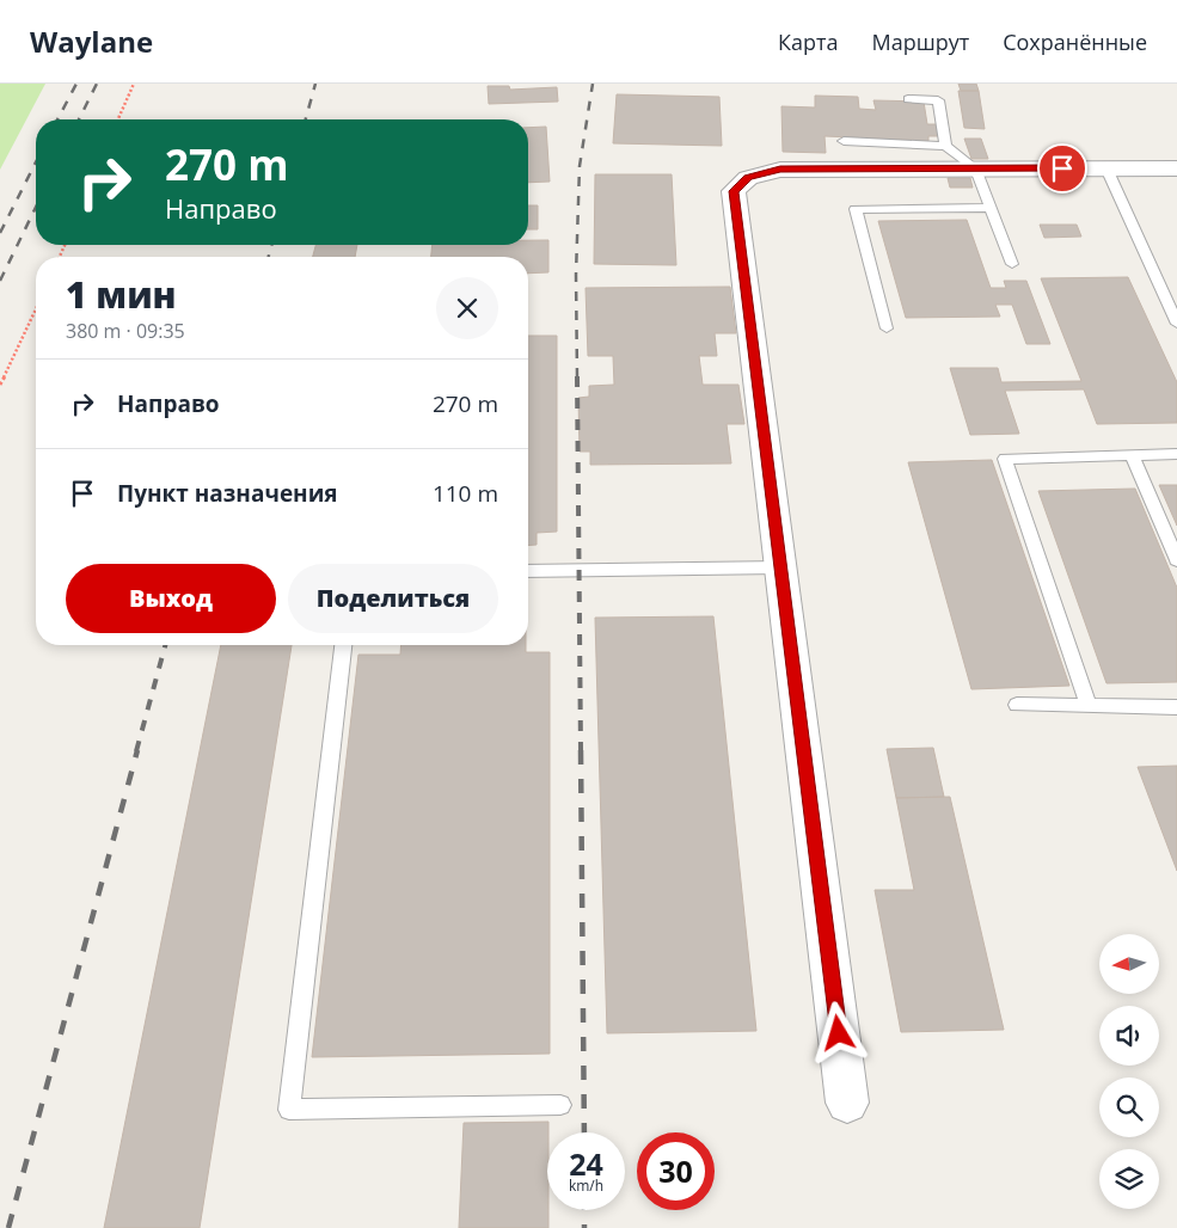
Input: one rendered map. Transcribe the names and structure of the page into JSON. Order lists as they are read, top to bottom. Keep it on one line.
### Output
{"north":"left","page":{"header":"Waylane","nav":["Карта","Маршрут","Сохранённые"],"turn":["270 m","Направо"],"heading":["1 мин","380 m · 09:35"],"list":[{"name":"Направо","value":"270 m"},{"name":"Пункт назначения","value":"110 m"}],"buttons":["Выход","Поделиться"],"speed":"24 km/h","limit":"30"}}
